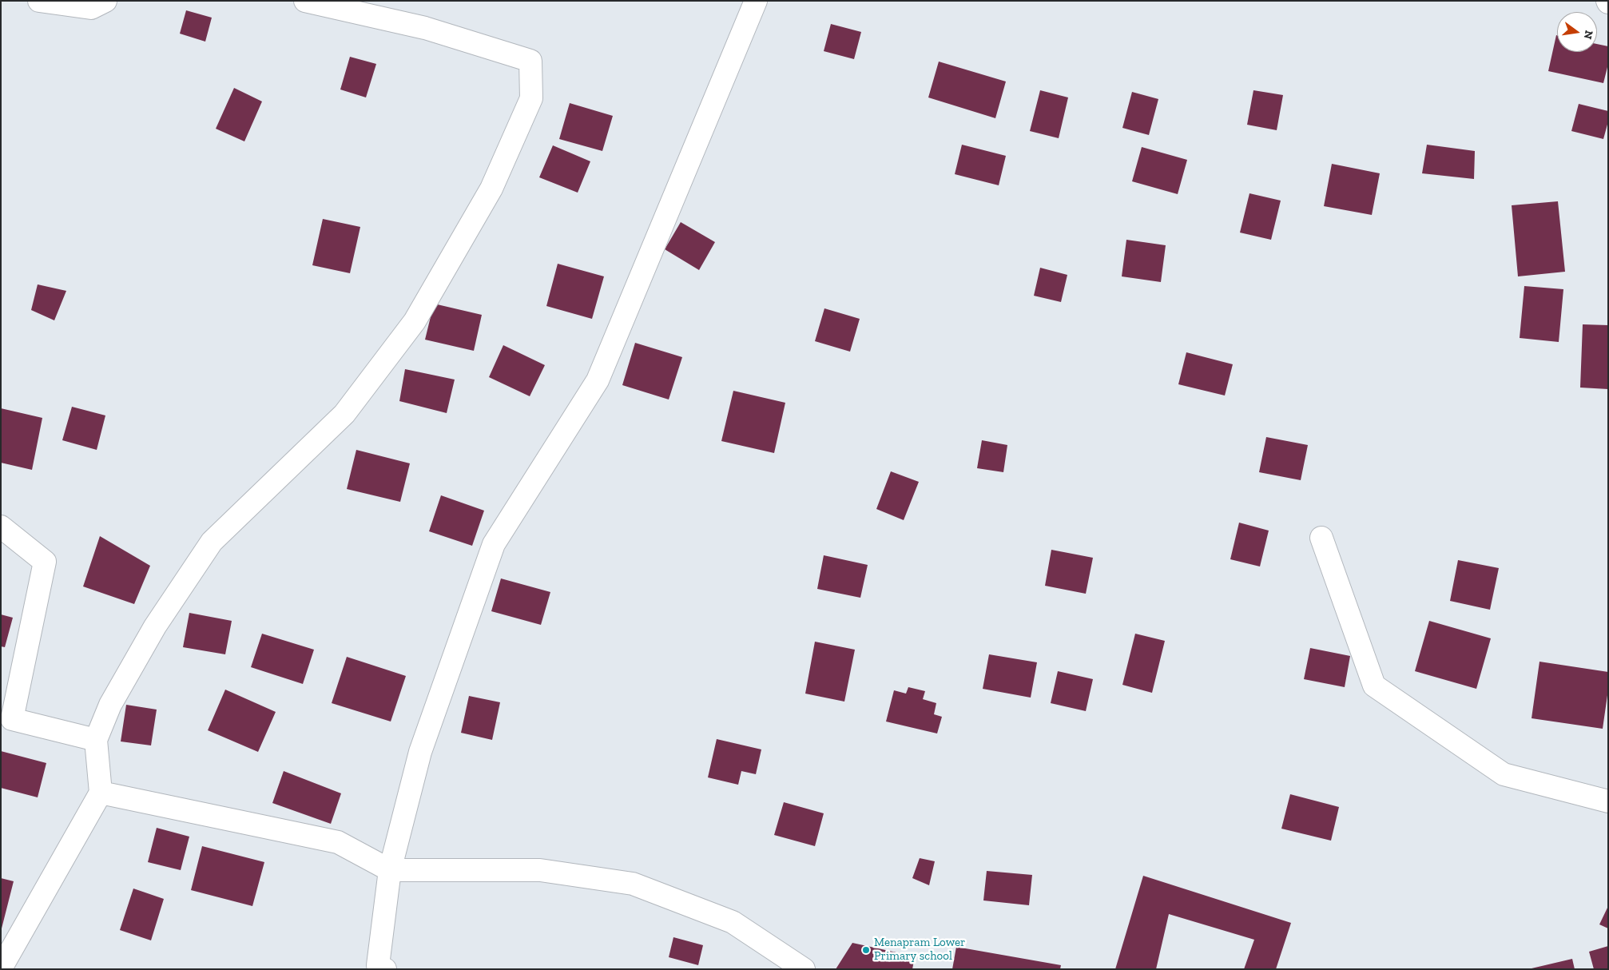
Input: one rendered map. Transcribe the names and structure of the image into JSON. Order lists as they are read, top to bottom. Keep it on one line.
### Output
{"places":["Menapram Lower Primary school"],"north":"right"}
